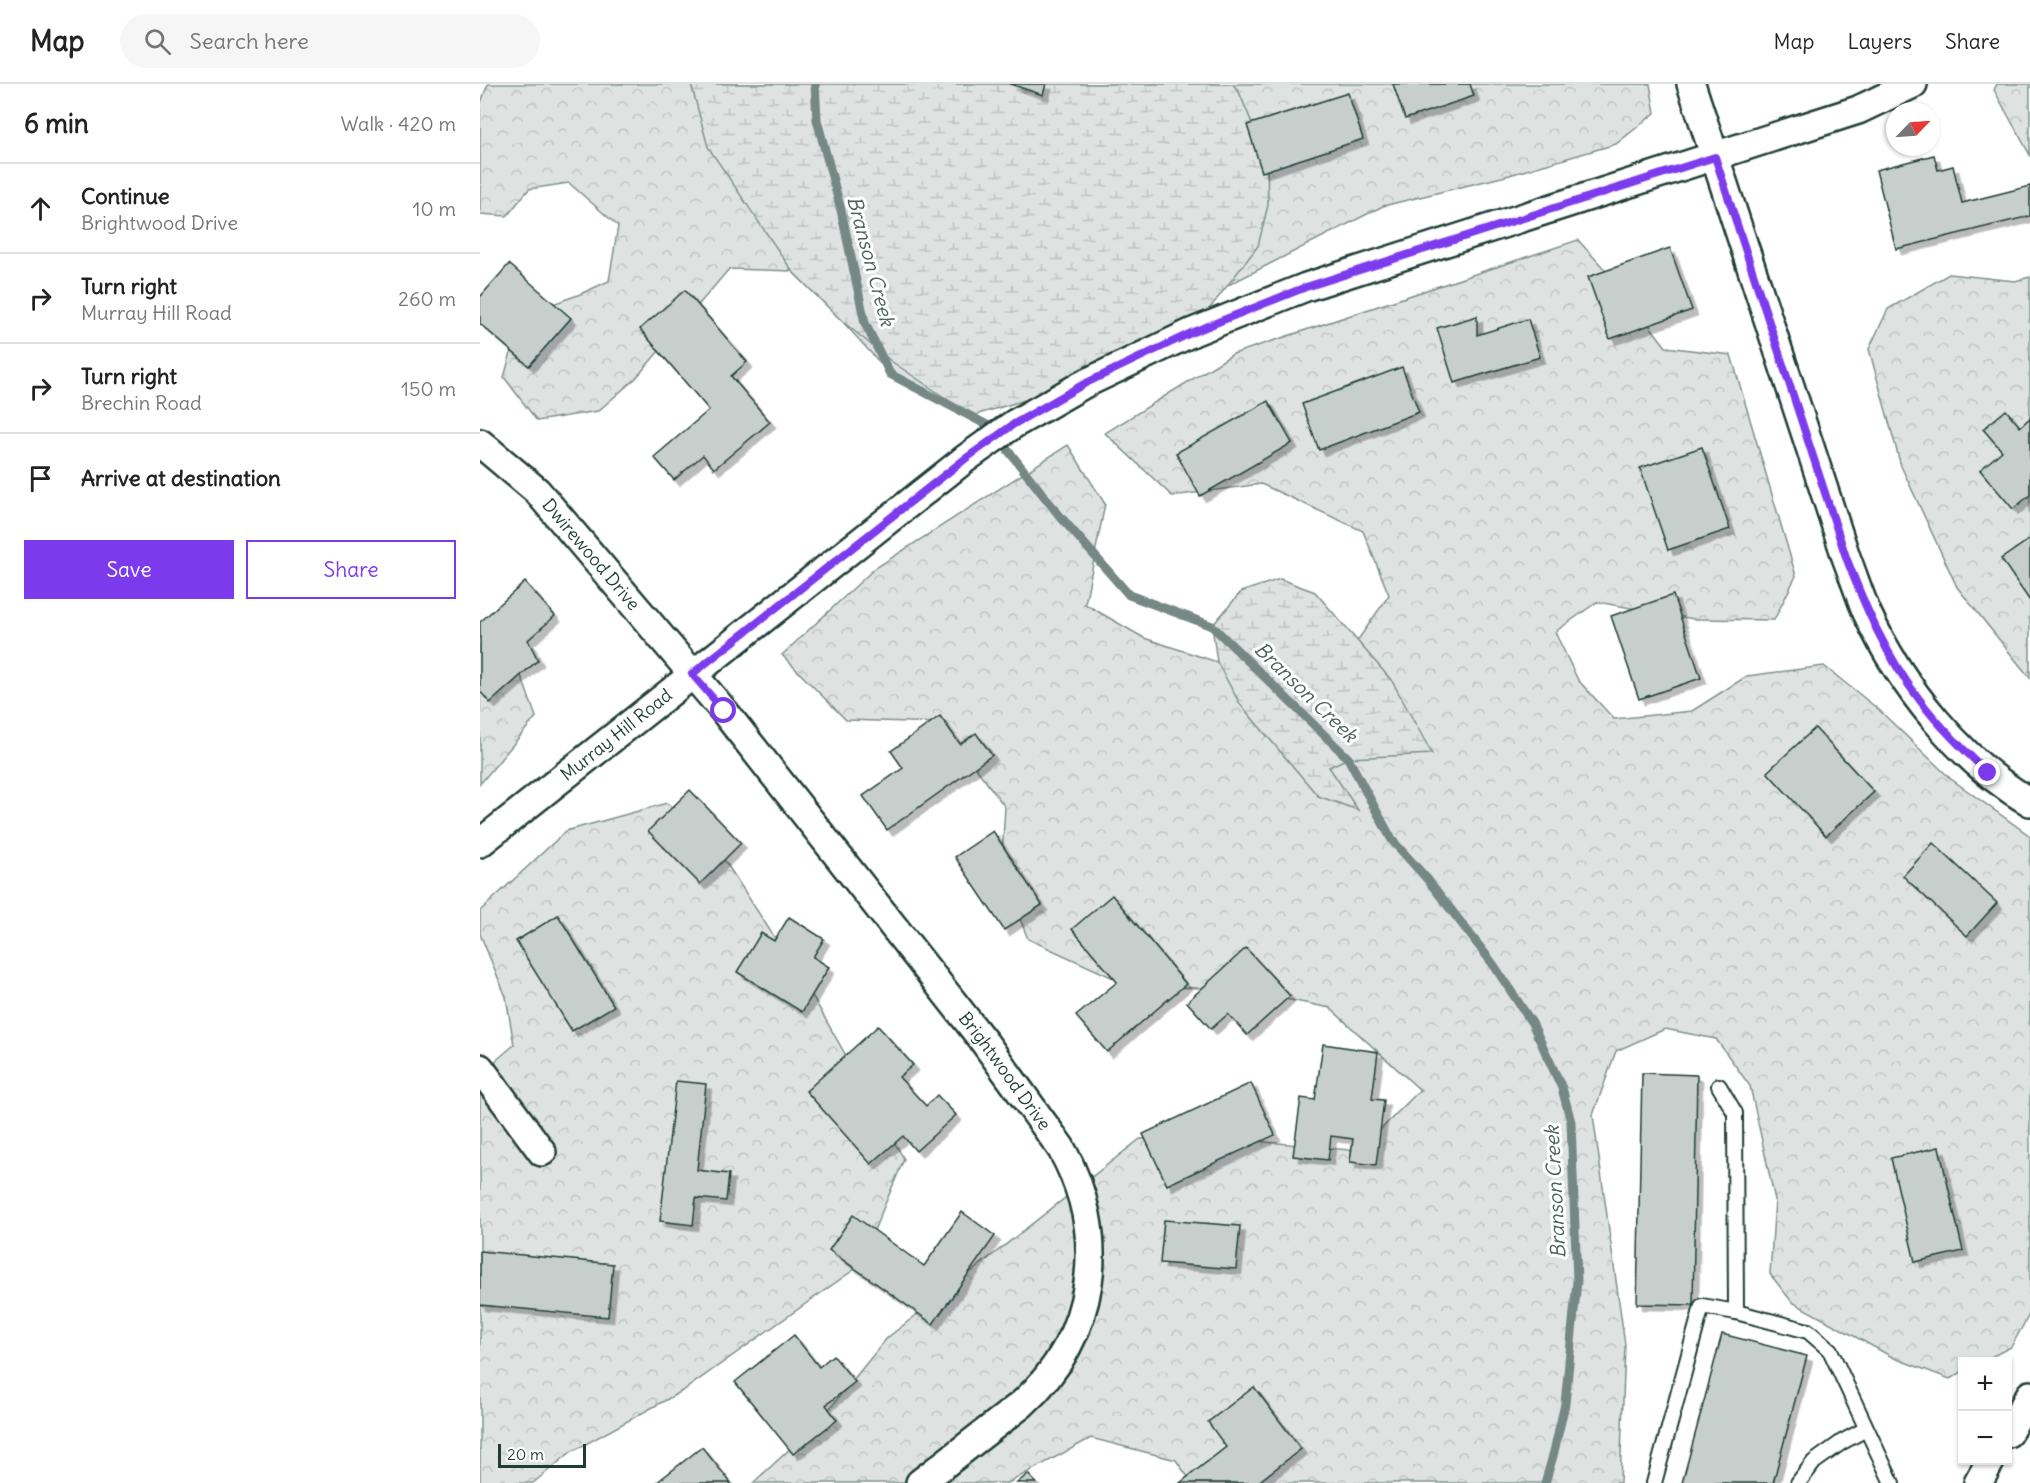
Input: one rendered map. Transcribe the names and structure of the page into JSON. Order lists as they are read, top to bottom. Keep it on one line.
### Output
{"streets":{"street":["Dwirewood Drive","Murray Hill Road","Brightwood Drive"]},"crossings":[["Dwirewood Drive","Murray Hill Road"],["Dwirewood Drive","Brightwood Drive"],["Murray Hill Road","Brightwood Drive"]],"water":["Branson Creek"],"scale_bar":"20 m","north":"top right","page":{"header":"Map","search":"Search here","nav":["Map","Layers","Share"],"heading":["6 min","Walk · 420 m"],"list":[["Continue","Brightwood Drive","10 m"],["Turn right","Murray Hill Road","260 m"],["Turn right","Brechin Road","150 m"],"Arrive at destination"],"buttons":["Save","Share"],"map_buttons":["+","−"],"scale":"20 m"}}
